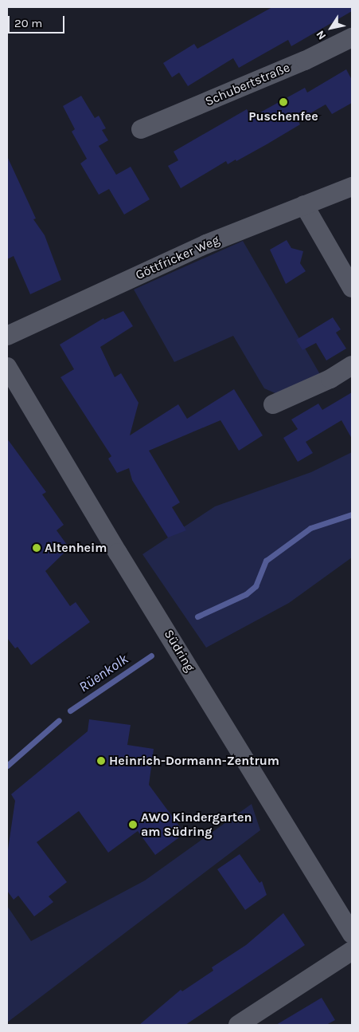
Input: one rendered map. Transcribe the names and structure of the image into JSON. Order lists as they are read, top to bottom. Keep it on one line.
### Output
{"streets":{"street":["Schubertstraße","Göttfricker Weg","Südring"]},"water":["Rüenkolk"],"places":["Puschenfee","Altenheim","Heinrich-Dormann-Zentrum","AWO Kindergarten am Südring"],"scale_bar":"20 m","north":"bottom left"}
